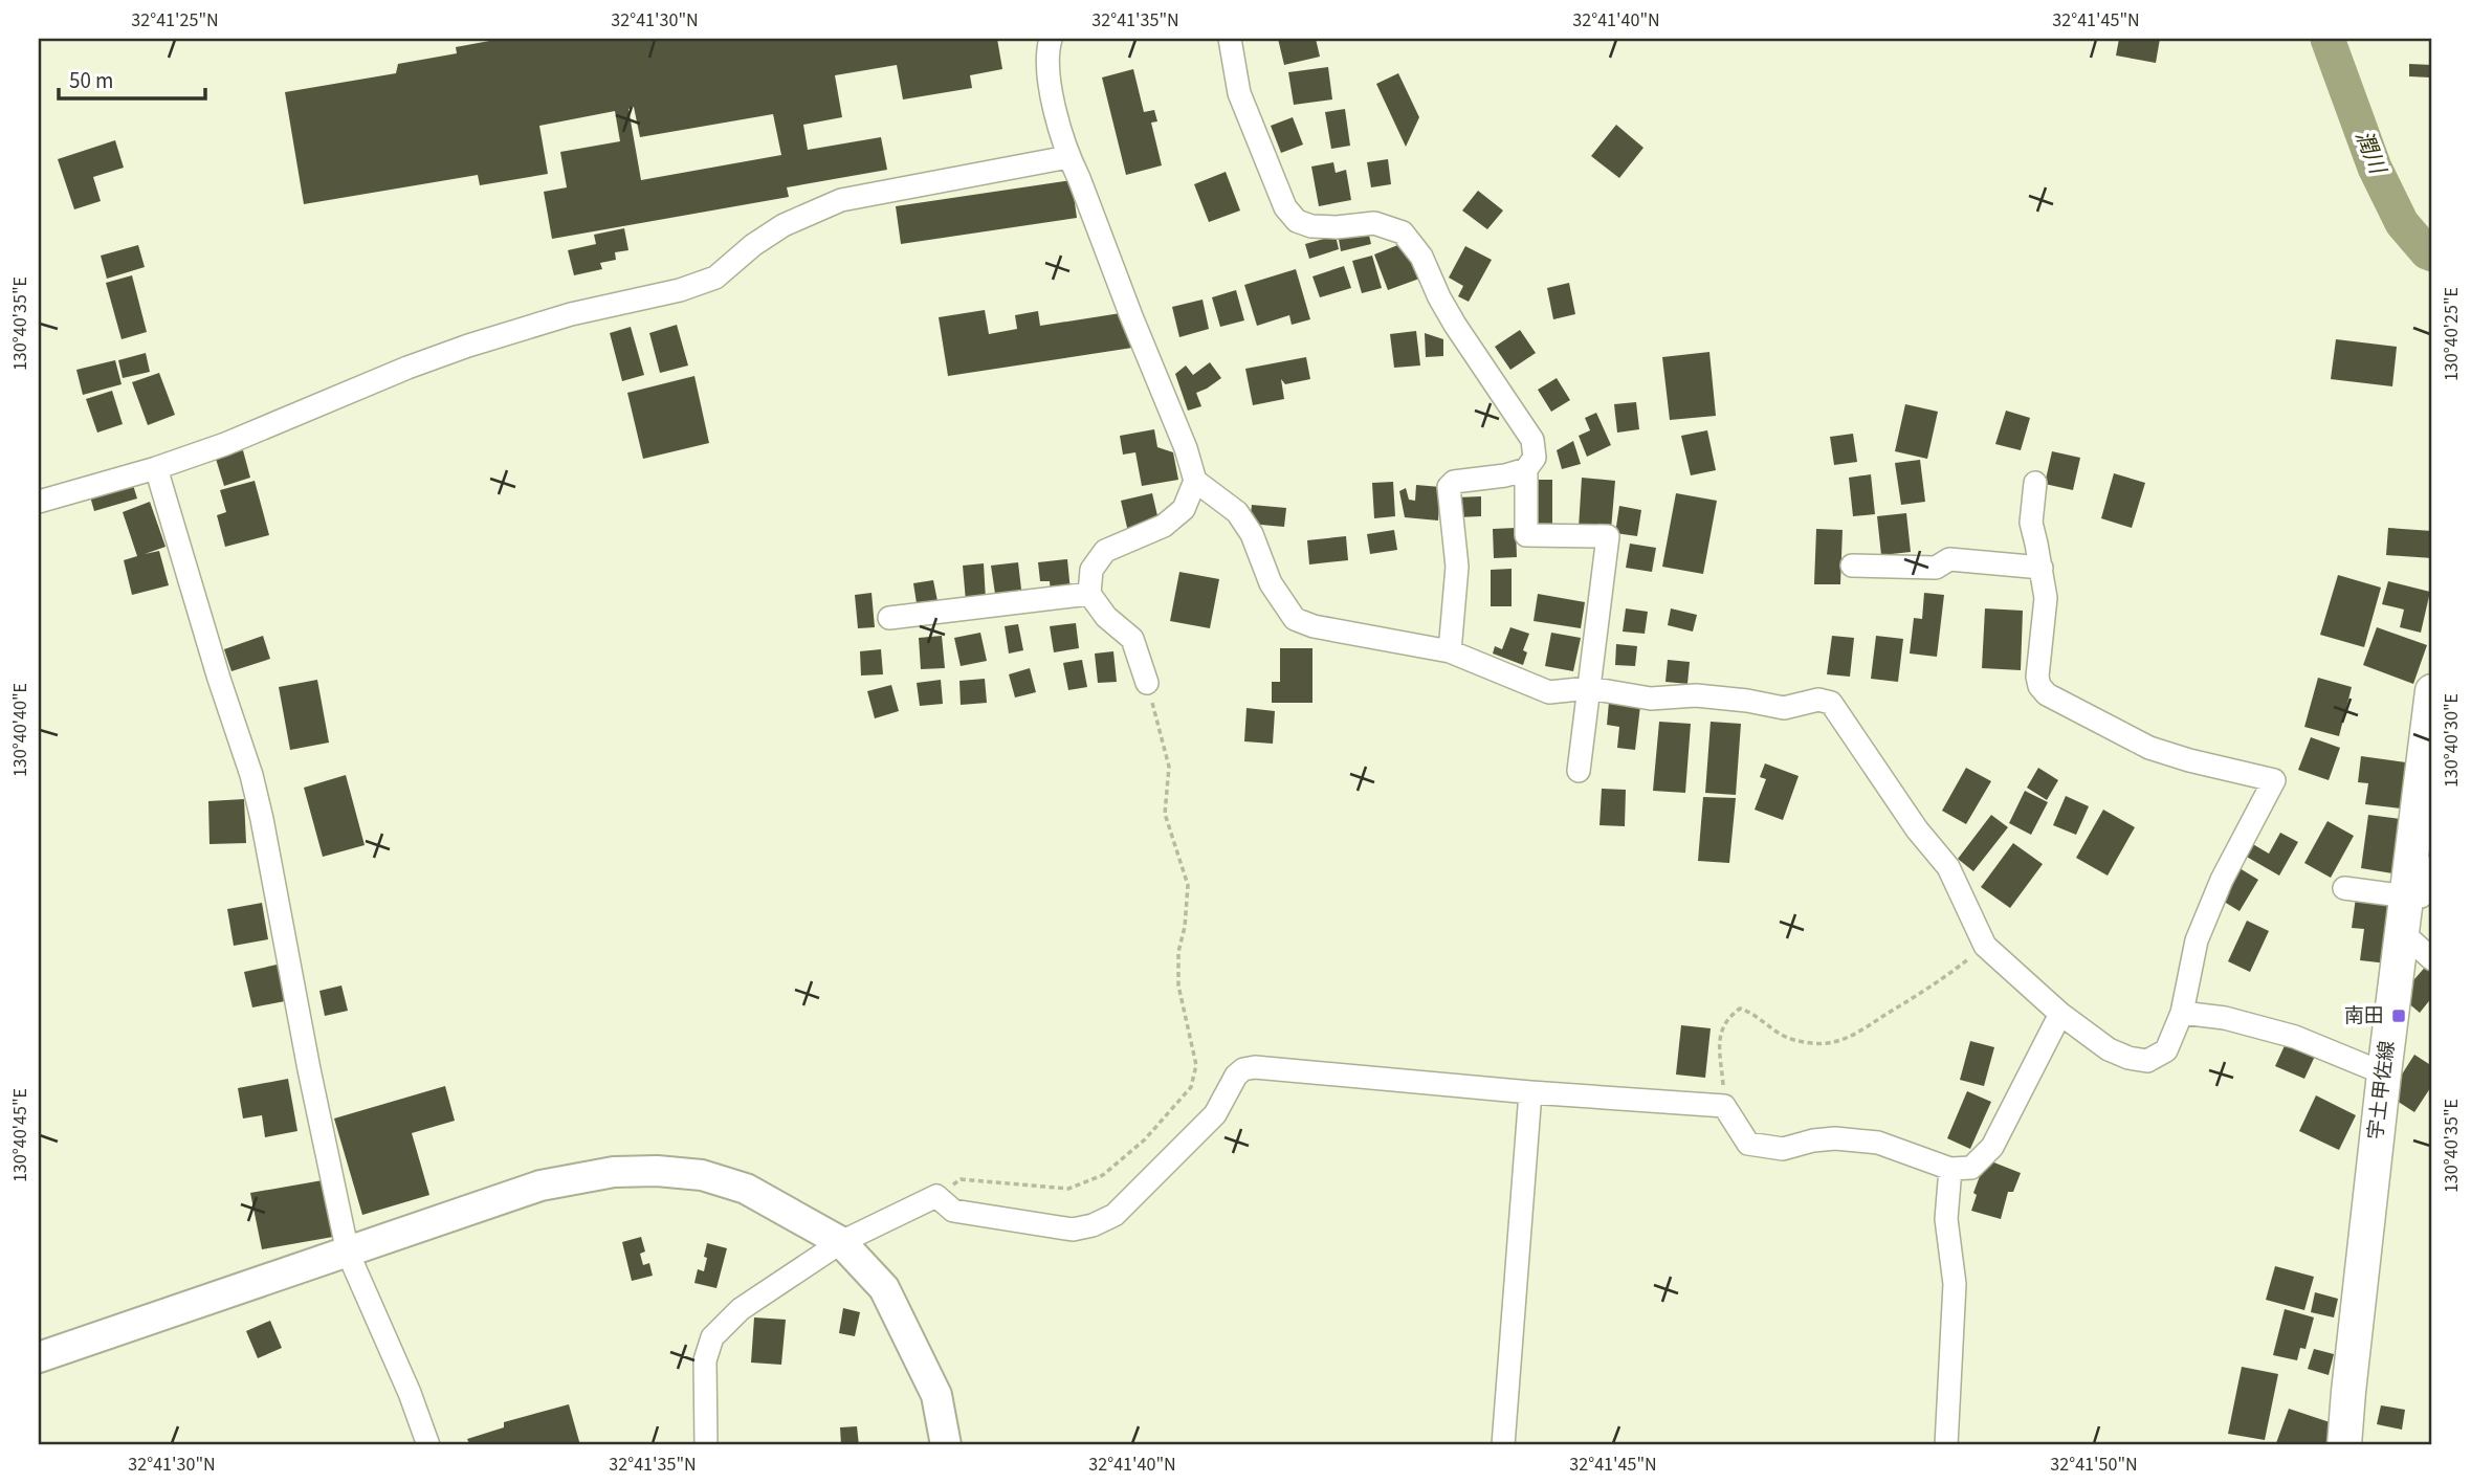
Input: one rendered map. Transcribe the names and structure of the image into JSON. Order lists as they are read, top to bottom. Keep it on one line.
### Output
{"streets":{"main road":["宇土甲佐線"]},"water":["潤川"],"places":{"transit":["南田"]},"scale_bar":"50 m","coordinates":["32°41'25\"N","32°41'30\"N","32°41'35\"N","32°41'40\"N","32°41'45\"N","130°40'35\"E","130°40'25\"E","130°40'40\"E","130°40'30\"E","130°40'45\"E","32°41'50\"N"]}
